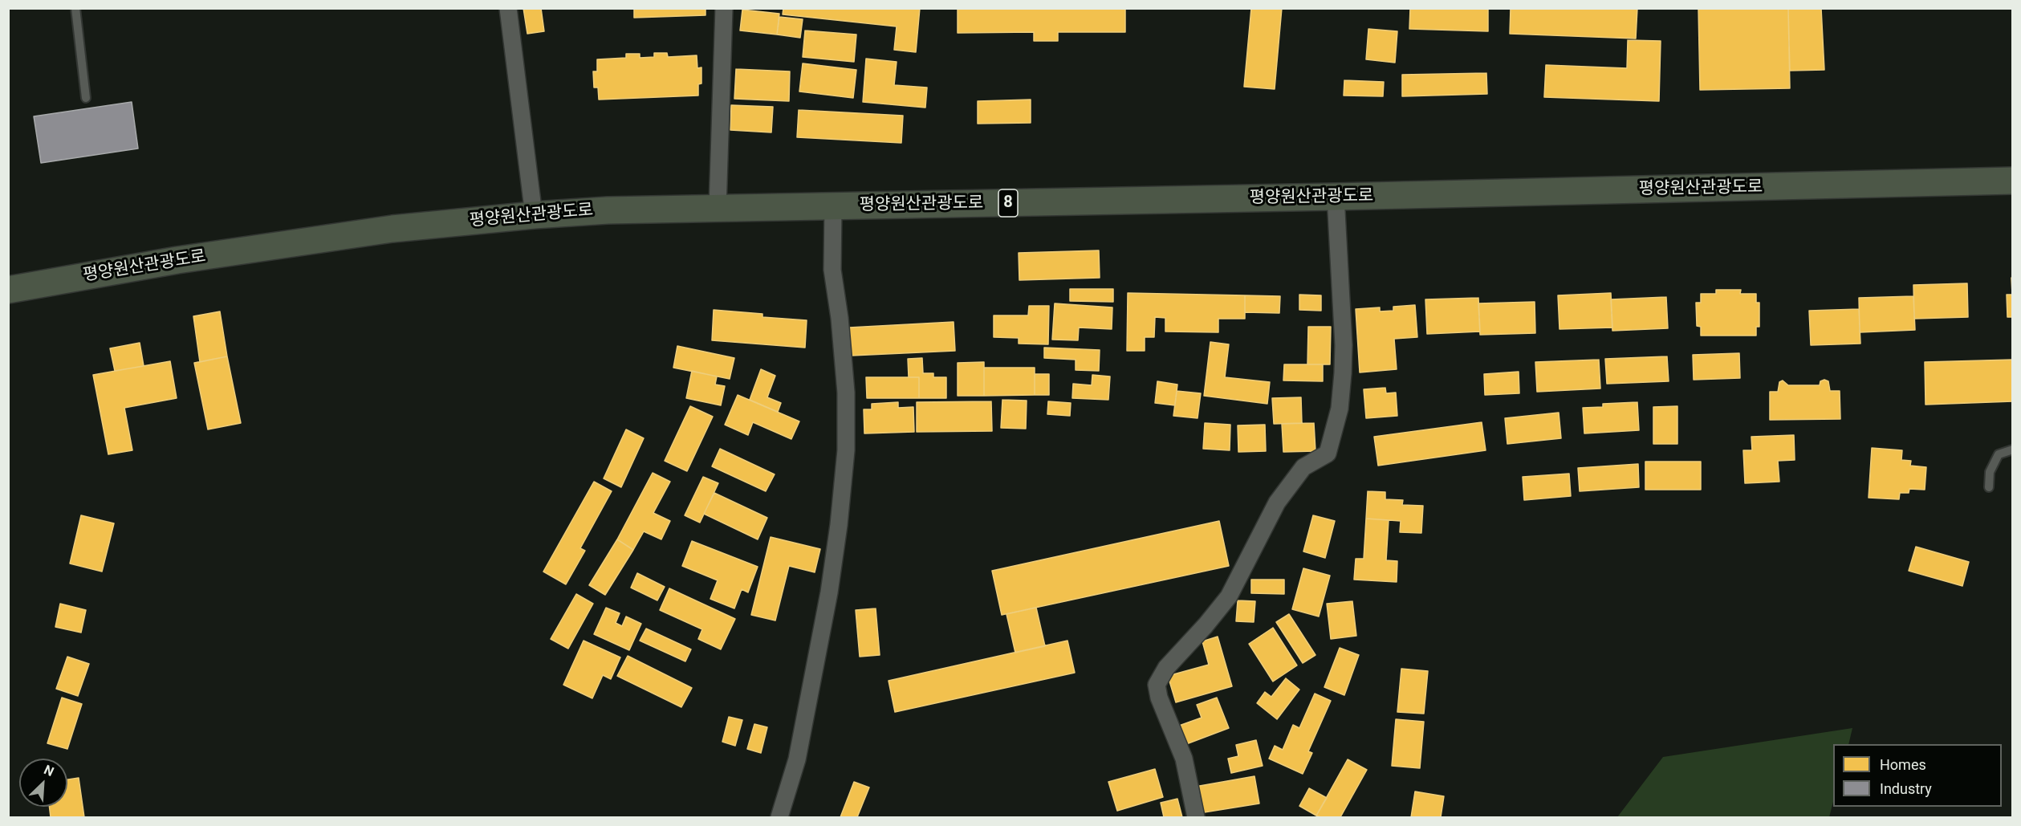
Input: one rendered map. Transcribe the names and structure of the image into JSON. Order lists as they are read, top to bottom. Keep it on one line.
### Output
{"streets":{"highway":["평양원산관광도로","8"]},"legend":["Homes","Industry"],"north":"top right"}
